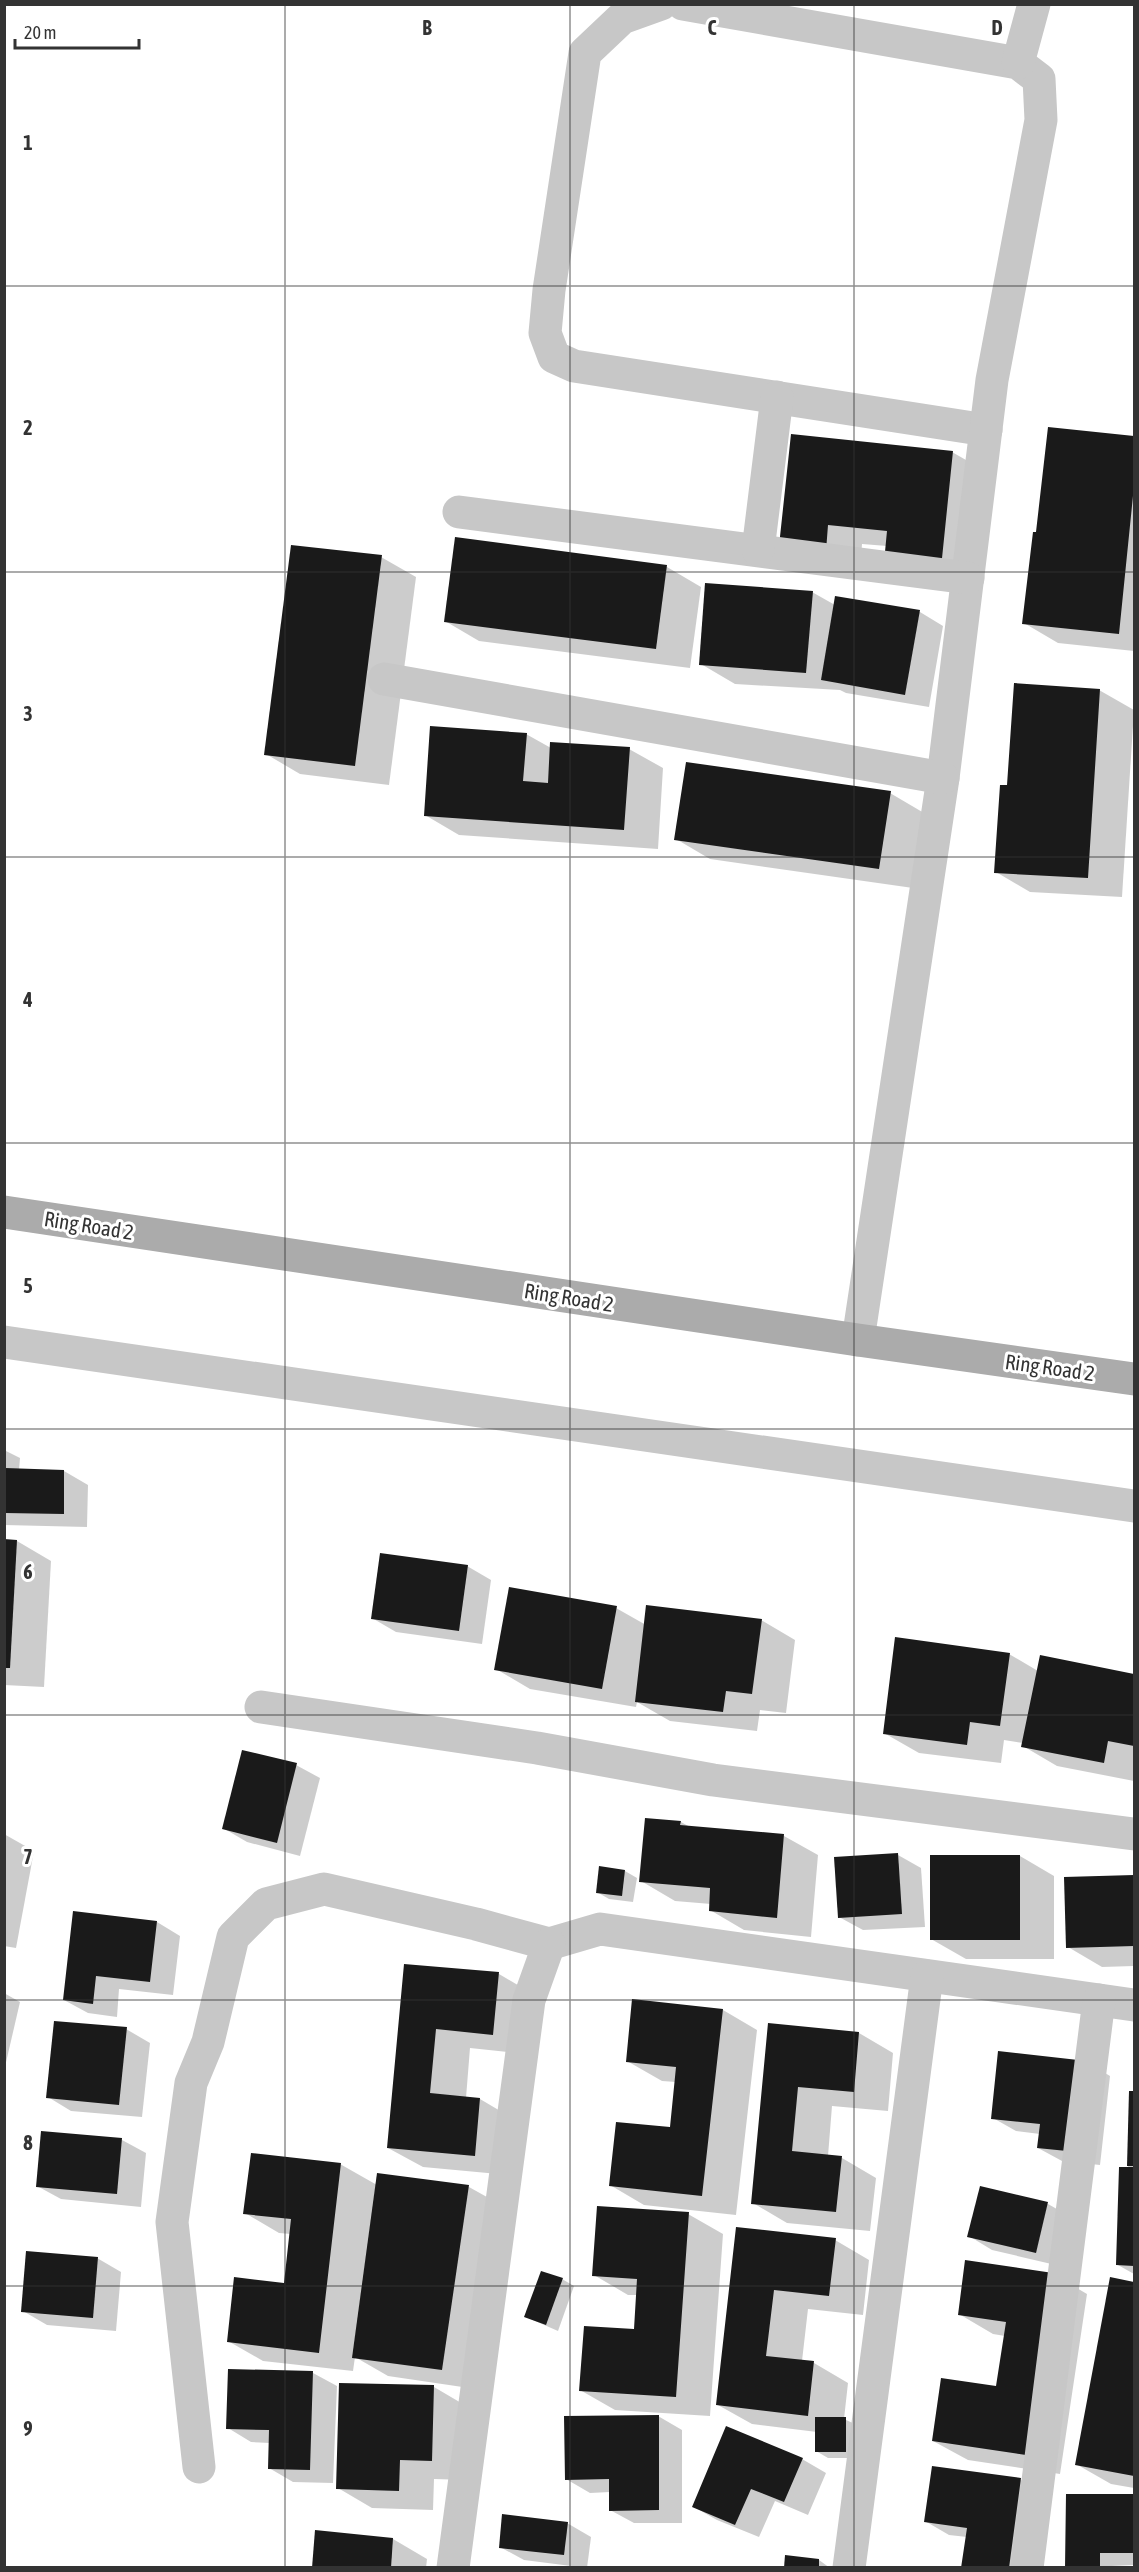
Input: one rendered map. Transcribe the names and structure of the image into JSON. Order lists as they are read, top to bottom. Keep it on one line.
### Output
{"streets":{"main road":["Ring Road 2"]},"scale_bar":"20 m","grid":{"columns":["B","C","D"],"rows":["1","2","3","4","5","6","7","8","9"]}}
